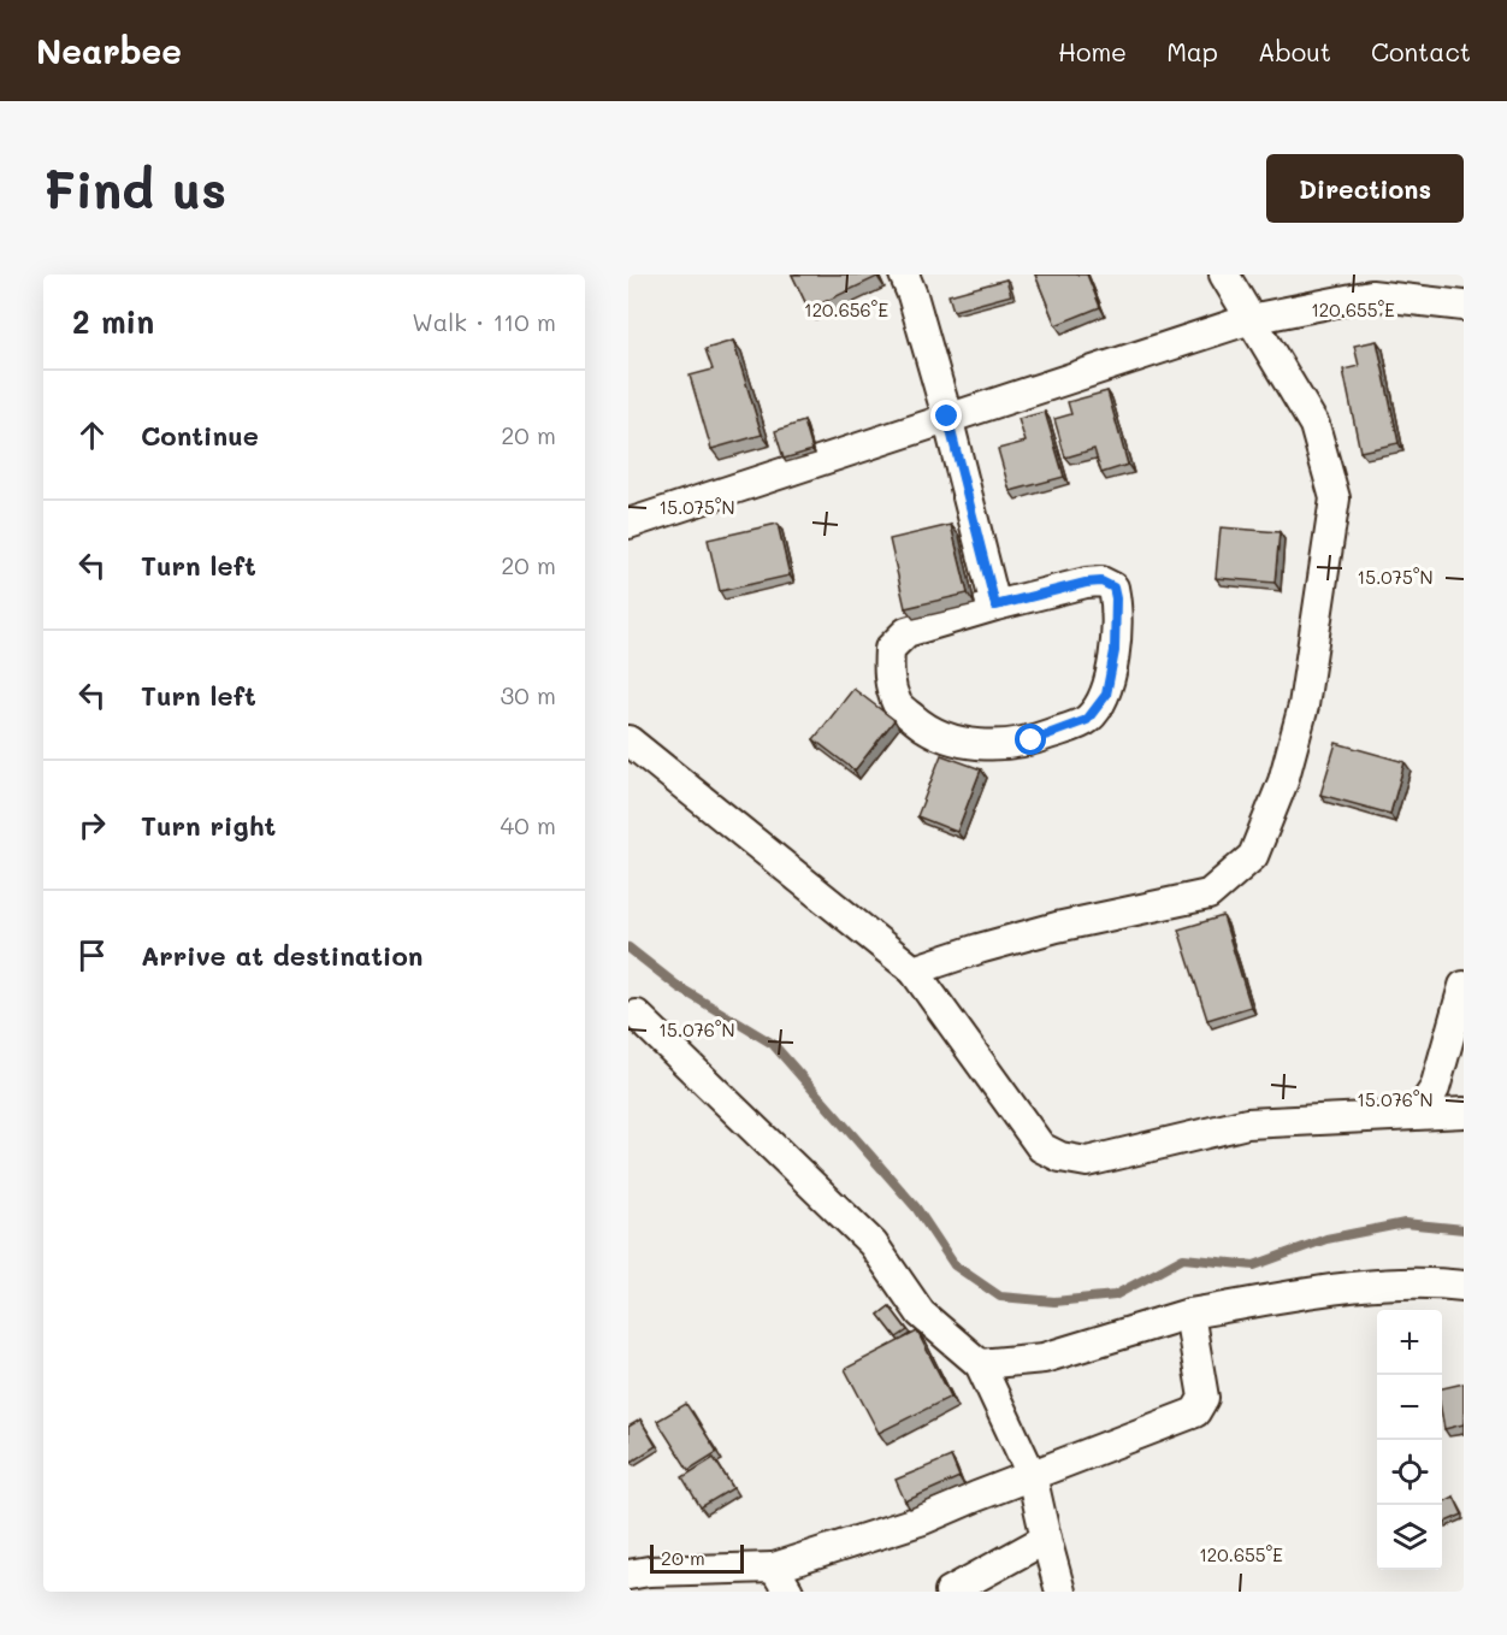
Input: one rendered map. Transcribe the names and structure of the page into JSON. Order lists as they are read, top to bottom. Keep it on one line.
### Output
{"scale_bar":"20 m","page":{"header":"Nearbee","nav":["Home","Map","About","Contact"],"buttons":"Directions","title":"Find us","heading":["2 min","Walk · 110 m"],"list":[["Continue","20 m"],["Turn left","20 m"],["Turn left","30 m"],["Turn right","40 m"],"Arrive at destination"],"map_buttons":["+","−"],"scale":"20 m"},"coordinates":["120.656°E","120.655°E","15.075°N","15.076°N"]}
